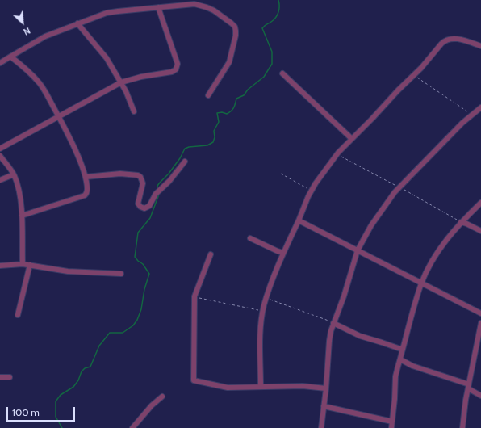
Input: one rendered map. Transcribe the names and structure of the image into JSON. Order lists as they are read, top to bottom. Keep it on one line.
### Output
{"scale_bar":"100 m","north":"bottom right"}
